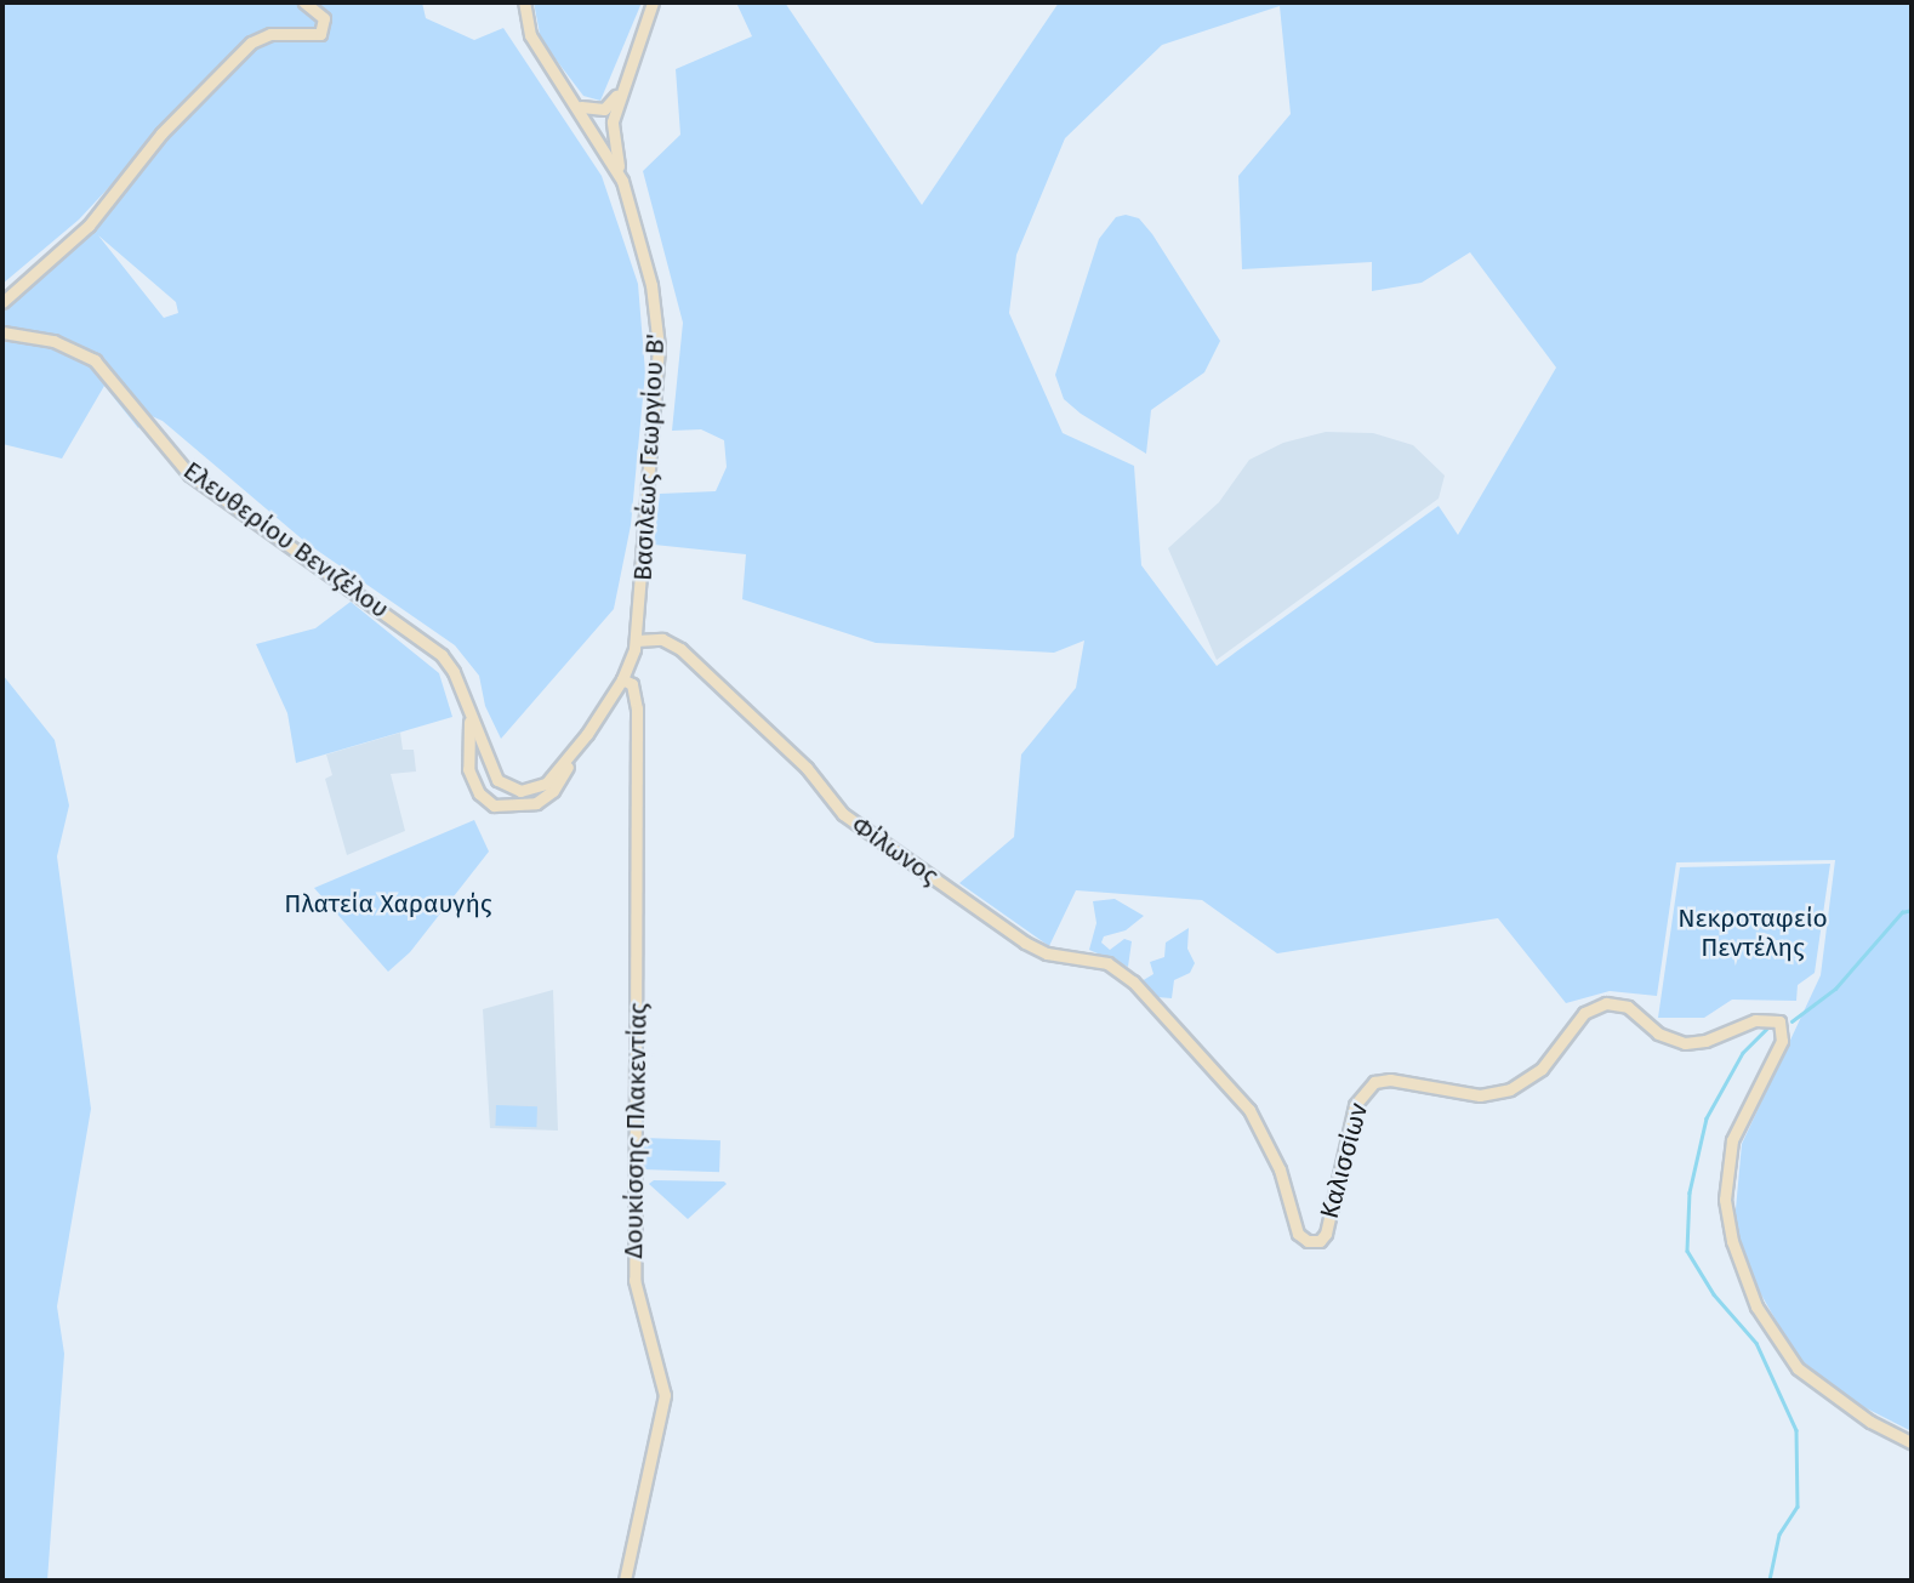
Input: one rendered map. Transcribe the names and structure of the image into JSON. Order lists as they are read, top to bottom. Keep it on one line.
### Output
{"streets":{"main road":["Βασιλέως Γεωργίου Β'","Ελευθερίου Βενιζέλου","Φίλωνος","Δουκίσσης Πλακεντίας","Καλισσίων"]},"crossings":[["Βασιλέως Γεωργίου Β'","Ελευθερίου Βενιζέλου"],["Βασιλέως Γεωργίου Β'","Φίλωνος"],["Βασιλέως Γεωργίου Β'","Δουκίσσης Πλακεντίας"],["Φίλωνος","Καλισσίων"]],"parks":["Πλατεία Χαραυγής","Νεκροταφείο Πεντέλης"]}
